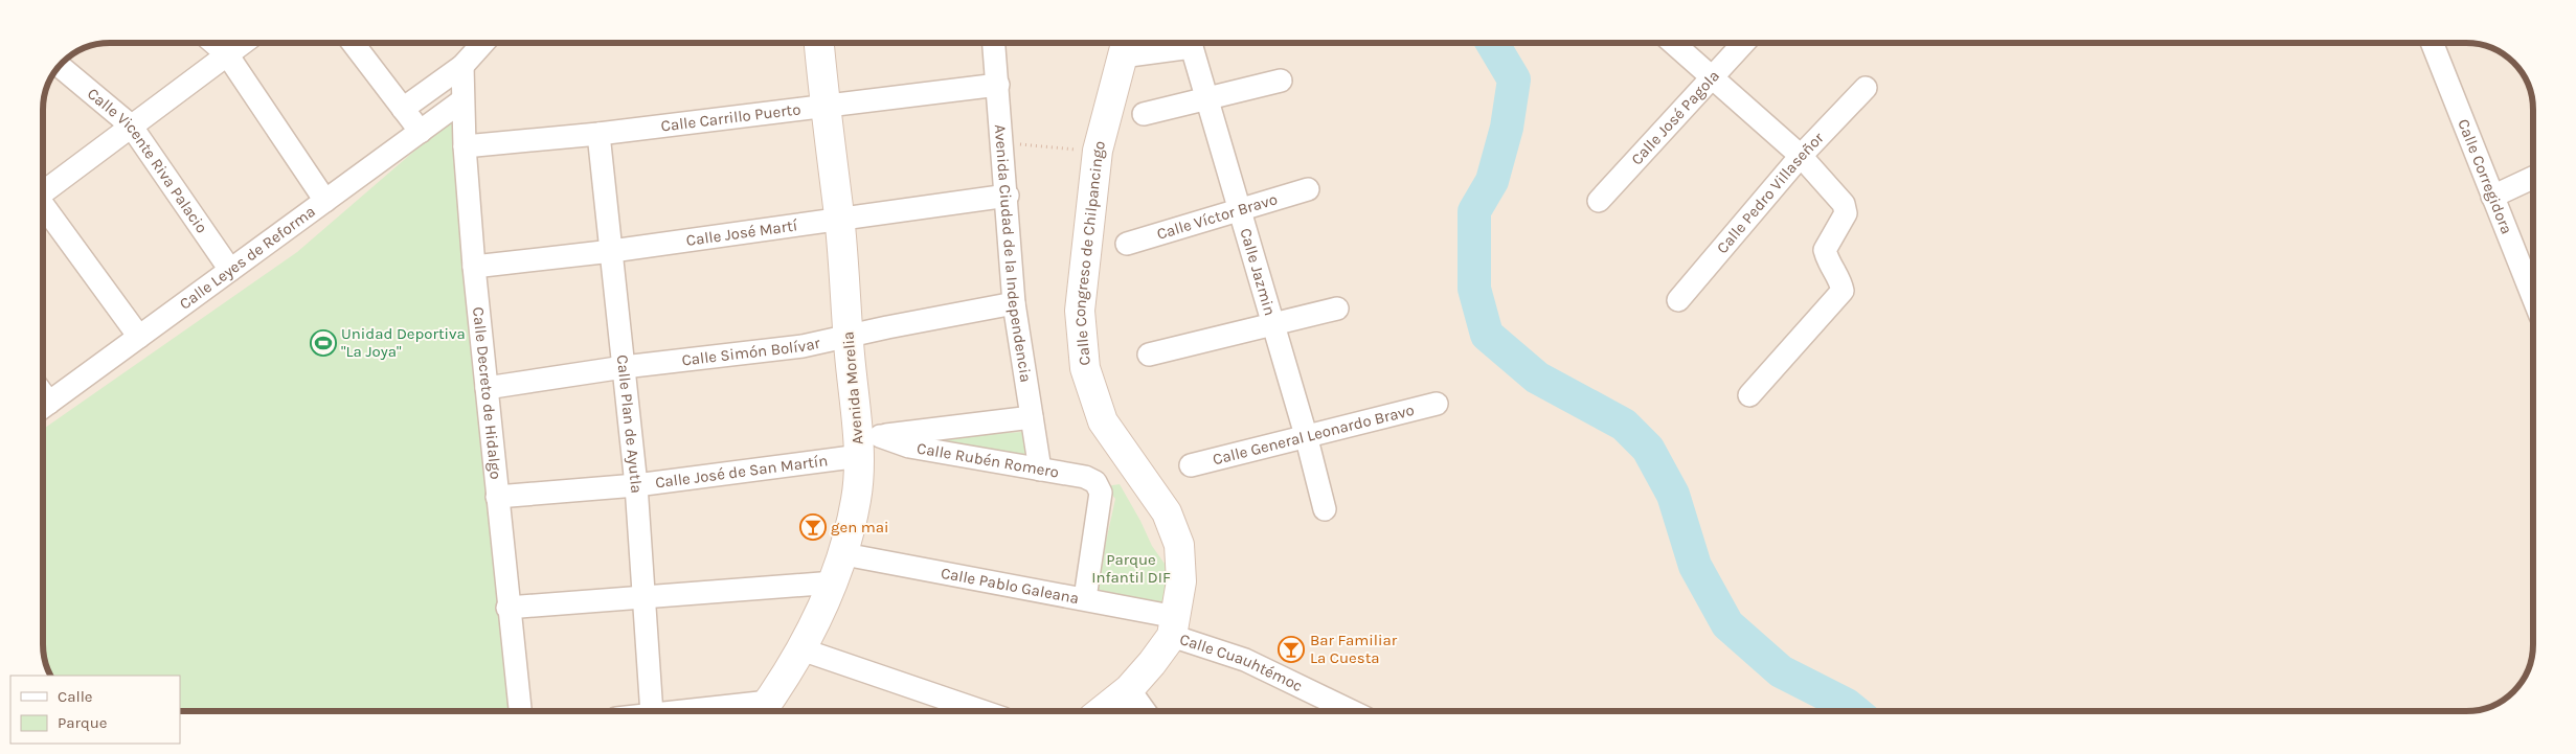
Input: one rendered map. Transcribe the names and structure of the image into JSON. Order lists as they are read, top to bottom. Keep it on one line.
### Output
{"streets":{"street":["Calle Carrillo Puerto","Calle José Pagola","Calle Vicente Riva Palacio","Calle Corregidora","Calle Pedro Villaseñor","Calle Víctor Bravo","Calle José Martí","Avenida Ciudad de la Independencia","Calle Congreso de Chilpancingo","Calle Leyes de Reforma","Calle Jazmin","Calle Simón Bolívar","Avenida Morelia","Calle Decreto de Hidalgo","Calle Plan de Ayutla","Calle General Leonardo Bravo","Calle Rubén Romero","Calle José de San Martín","Calle Pablo Galeana","Calle Cuauhtémoc"]},"crossings":[["Calle Carrillo Puerto","Avenida Ciudad de la Independencia"],["Calle Carrillo Puerto","Avenida Morelia"],["Calle Carrillo Puerto","Calle Decreto de Hidalgo"],["Calle Carrillo Puerto","Calle Plan de Ayutla"],["Calle Vicente Riva Palacio","Calle Leyes de Reforma"],["Calle Víctor Bravo","Calle Jazmin"],["Calle José Martí","Avenida Ciudad de la Independencia"],["Calle José Martí","Avenida Morelia"],["Calle José Martí","Calle Decreto de Hidalgo"],["Calle José Martí","Calle Plan de Ayutla"],["Avenida Ciudad de la Independencia","Calle Simón Bolívar"],["Avenida Ciudad de la Independencia","Calle Rubén Romero"],["Avenida Ciudad de la Independencia","Calle José de San Martín"],["Calle Congreso de Chilpancingo","Calle Pablo Galeana"],["Calle Congreso de Chilpancingo","Calle Cuauhtémoc"],["Calle Leyes de Reforma","Calle Decreto de Hidalgo"],["Calle Jazmin","Calle General Leonardo Bravo"],["Calle Simón Bolívar","Avenida Morelia"],["Calle Simón Bolívar","Calle Decreto de Hidalgo"],["Calle Simón Bolívar","Calle Plan de Ayutla"],["Avenida Morelia","Calle Rubén Romero"],["Avenida Morelia","Calle José de San Martín"],["Avenida Morelia","Calle Pablo Galeana"],["Calle Decreto de Hidalgo","Calle José de San Martín"],["Calle Plan de Ayutla","Calle José de San Martín"],["Calle Rubén Romero","Calle José de San Martín"],["Calle Rubén Romero","Calle Pablo Galeana"],["Calle Pablo Galeana","Calle Cuauhtémoc"]],"parks":["Parque Infantil DIF"],"places":{"sports":["Unidad Deportiva \"La Joya\""],"bar":["gen mai","Bar Familiar La Cuesta"]},"legend":["Calle","Parque"]}
